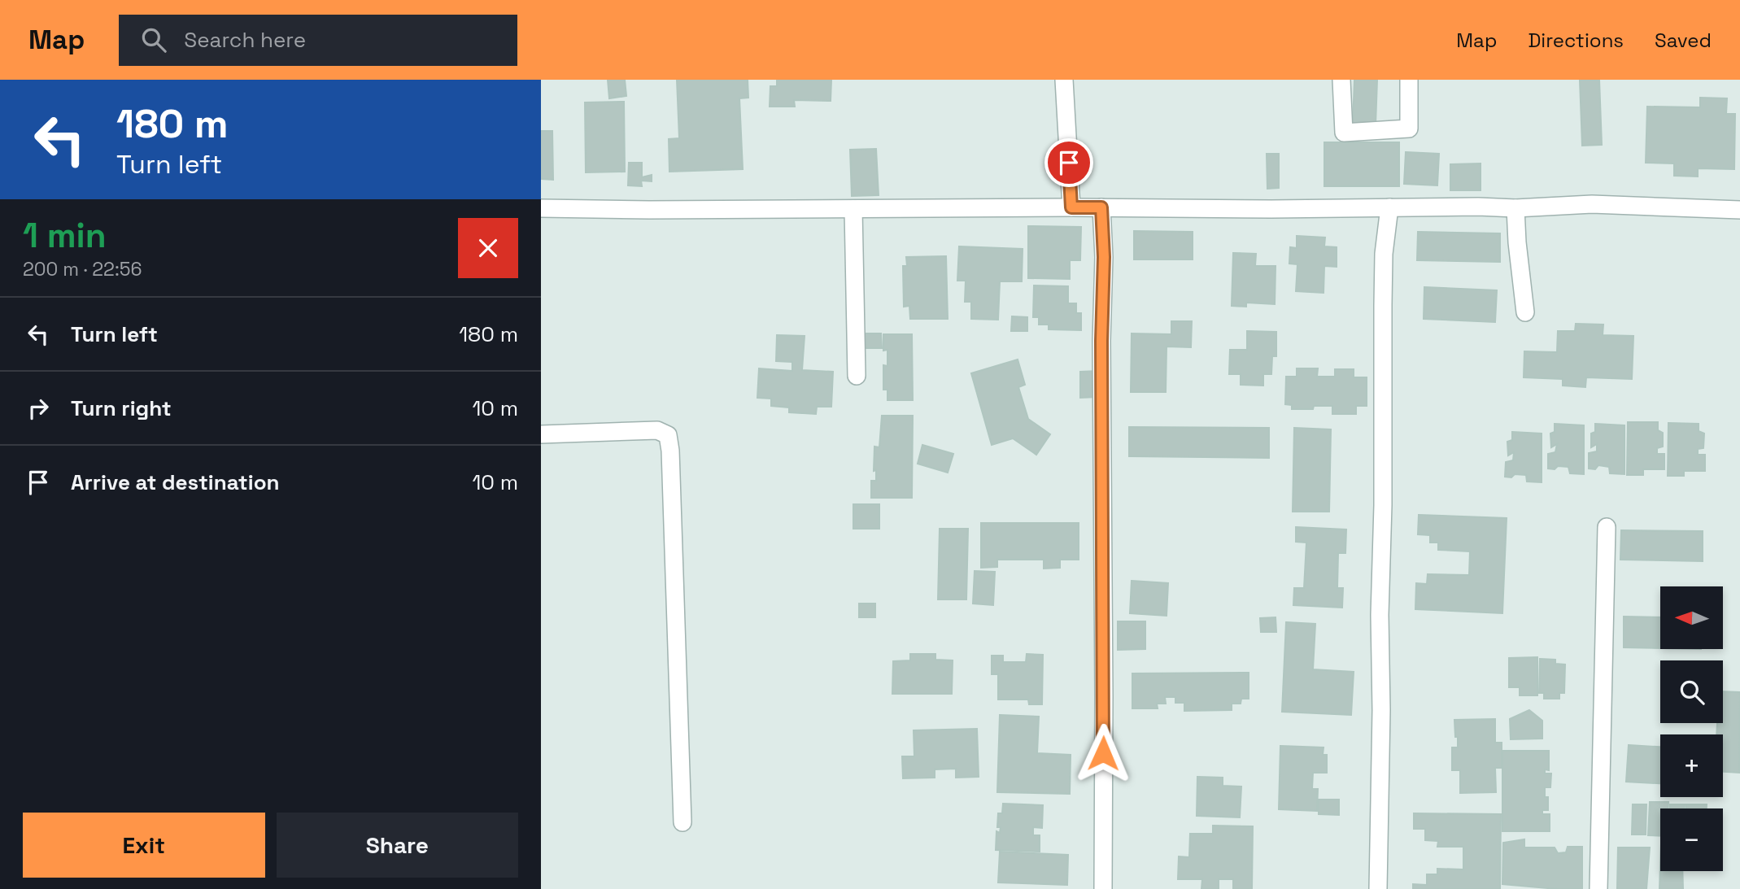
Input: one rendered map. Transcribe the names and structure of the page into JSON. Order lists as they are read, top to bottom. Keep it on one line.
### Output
{"north":"left","page":{"header":"Map","search":"Search here","nav":["Map","Directions","Saved"],"turn":["180 m","Turn left"],"heading":["1 min","200 m · 22:56"],"list":[{"name":"Turn left","value":"180 m"},{"name":"Turn right","value":"10 m"},{"name":"Arrive at destination","value":"10 m"}],"map_buttons":["+","−"],"buttons":["Exit","Share"]}}
